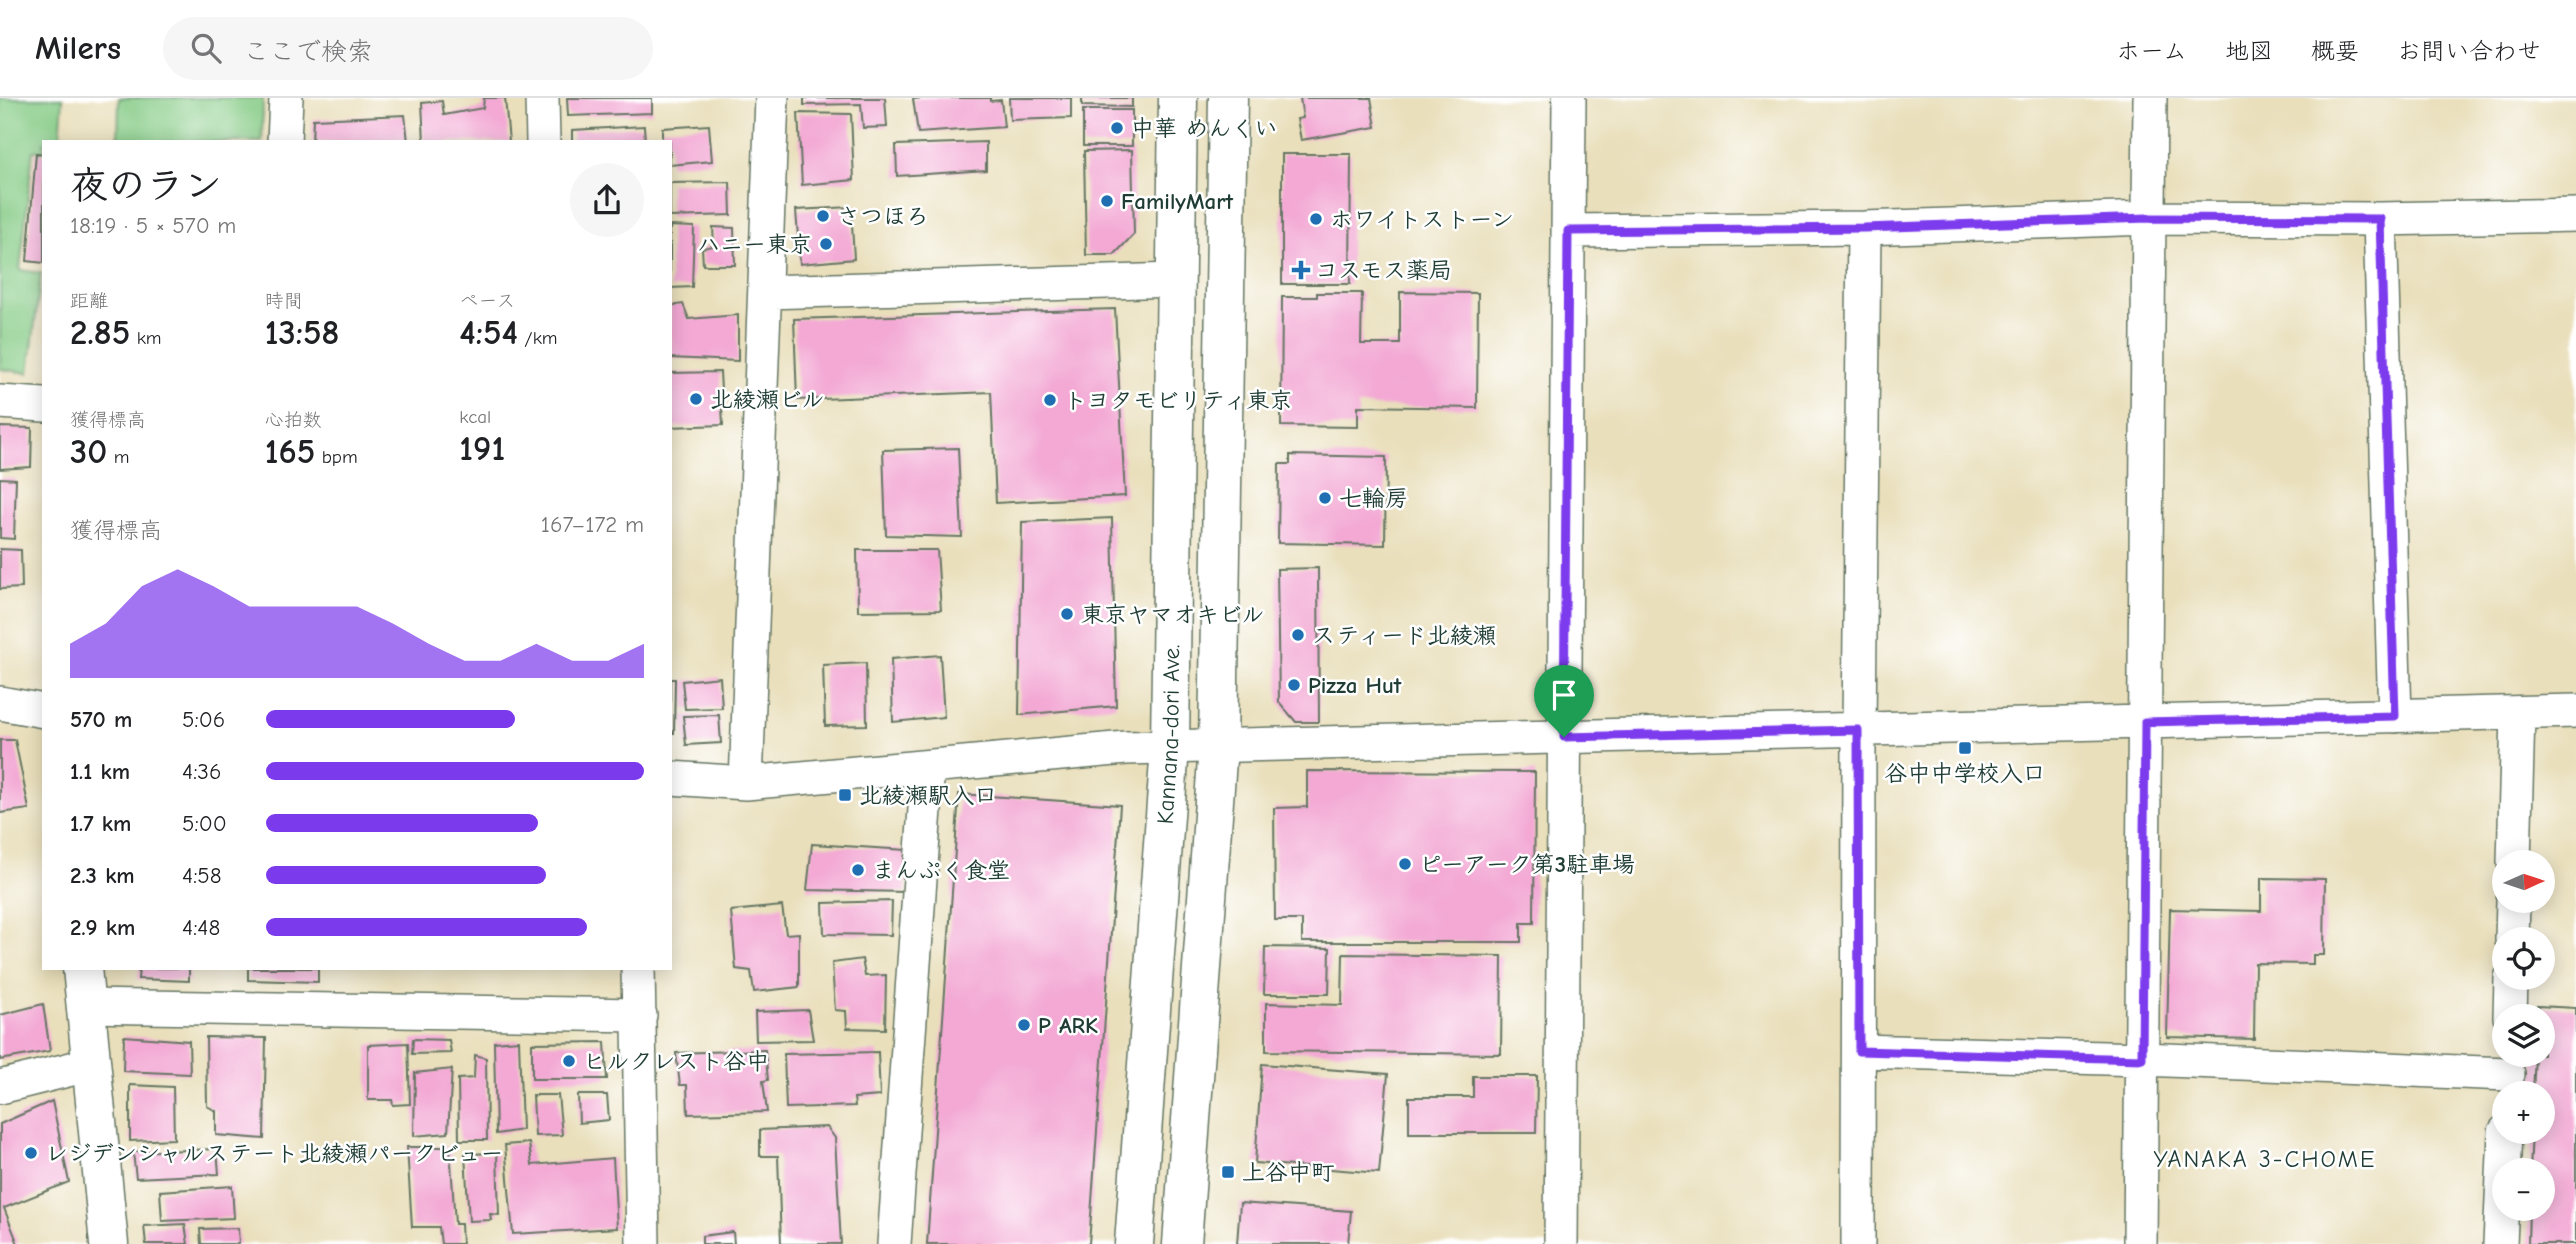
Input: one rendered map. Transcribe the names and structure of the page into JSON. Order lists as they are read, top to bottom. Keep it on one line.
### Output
{"streets":{"main road":["Kannana-dori Ave."]},"districts":["YANAKA 3-CHOME"],"places":{"other":["中華 めんくい","FamilyMart","さつほろ","ホワイトストーン","ハニー東京","北綾瀬ビル","トヨタモビリティ東京","七輪房","東京ヤマオキビル","スティード北綾瀬","Pizza Hut","ピーアーク第3駐車場","まんぷく食堂","P ARK","ヒルクレスト谷中","レジデンシャルステート北綾瀬パークビュー"],"health":["コスモス薬局"],"transit":["谷中中学校入口","北綾瀬駅入口","上谷中町"]},"north":"right","page":{"header":"Milers","search":"ここで検索","nav":["ホーム","地図","概要","お問い合わせ"],"heading":["夜のラン","18:19 · 5 × 570 m"],"stats":[["距離","2.85 km"],["時間","13:58"],["ペース","4:54 /km"],["獲得標高","30 m"],["心拍数","165 bpm"],["kcal","191"]],"chart":["獲得標高","167–172 m"],"list":[{"name":"570 m","note":"5:06"},{"name":"1.1 km","note":"4:36"},{"name":"1.7 km","note":"5:00"},{"name":"2.3 km","note":"4:58"},{"name":"2.9 km","note":"4:48"}],"map_buttons":["+","−"]}}
